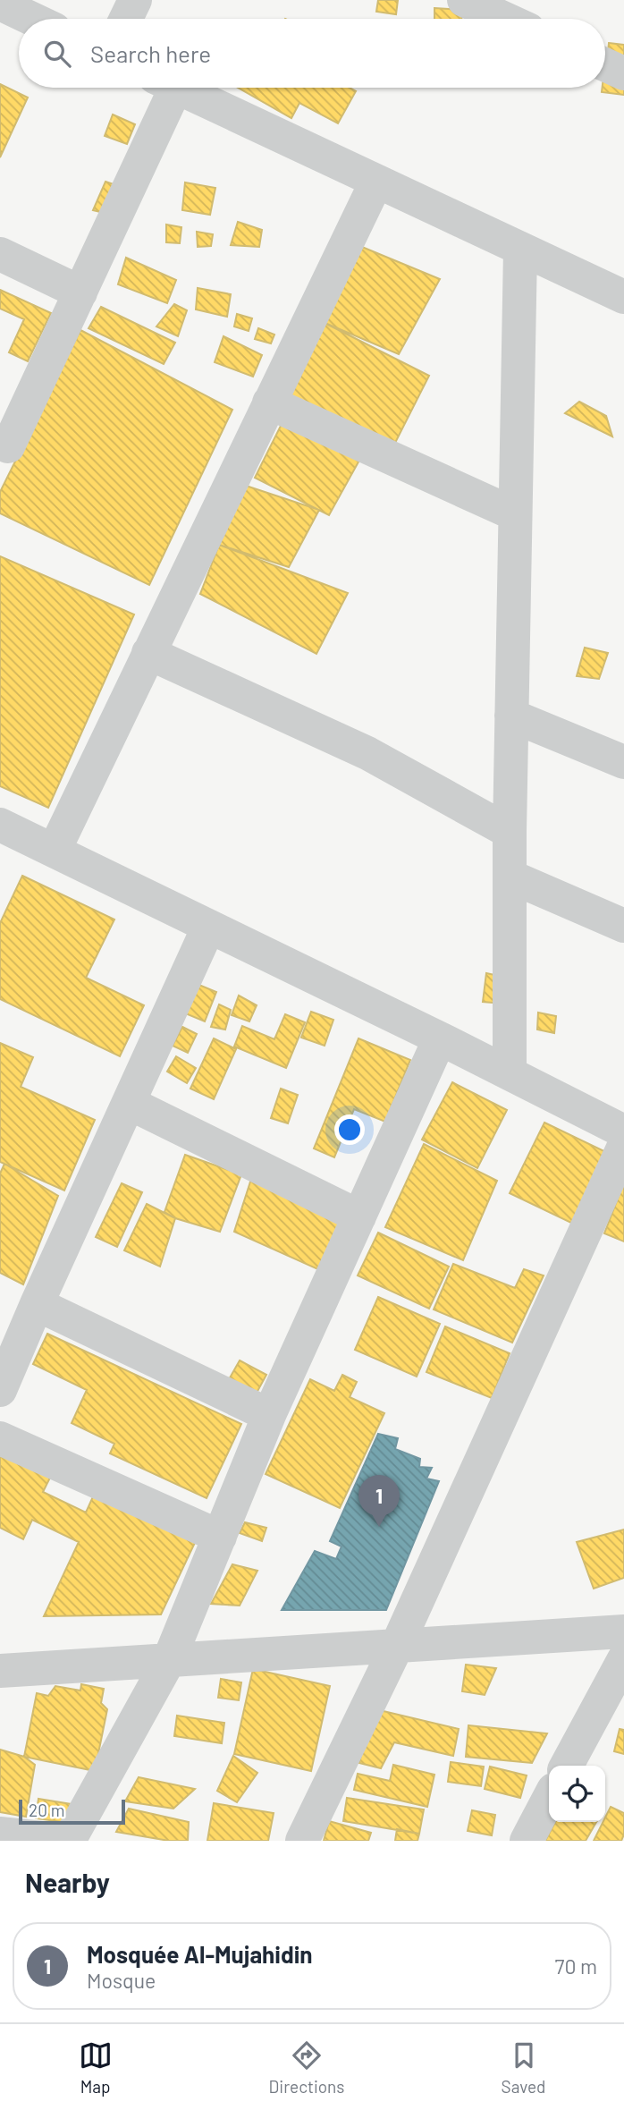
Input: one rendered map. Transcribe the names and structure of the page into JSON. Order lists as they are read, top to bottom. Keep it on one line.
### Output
{"scale_bar":"20 m","page":{"search":"Search here","pins":"1","scale":"20 m","heading":"Nearby","list":[{"mark":"1","name":"Mosquée Al-Mujahidin","note":"Mosque","value":"70 m"}],"nav":["Map","Directions","Saved"]}}
